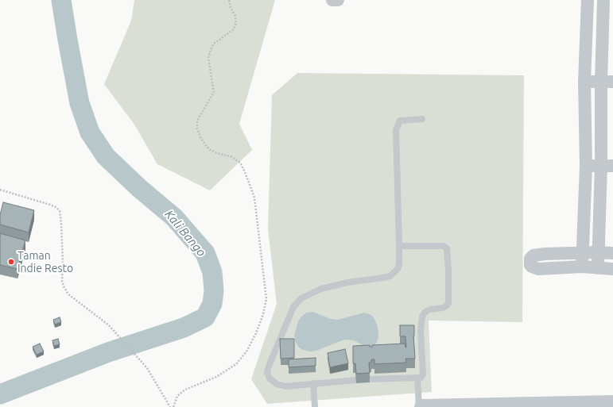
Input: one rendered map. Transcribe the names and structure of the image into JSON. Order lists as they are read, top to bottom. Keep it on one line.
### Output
{"water":["Kali Bango"],"places":["Taman Indie Resto"]}
